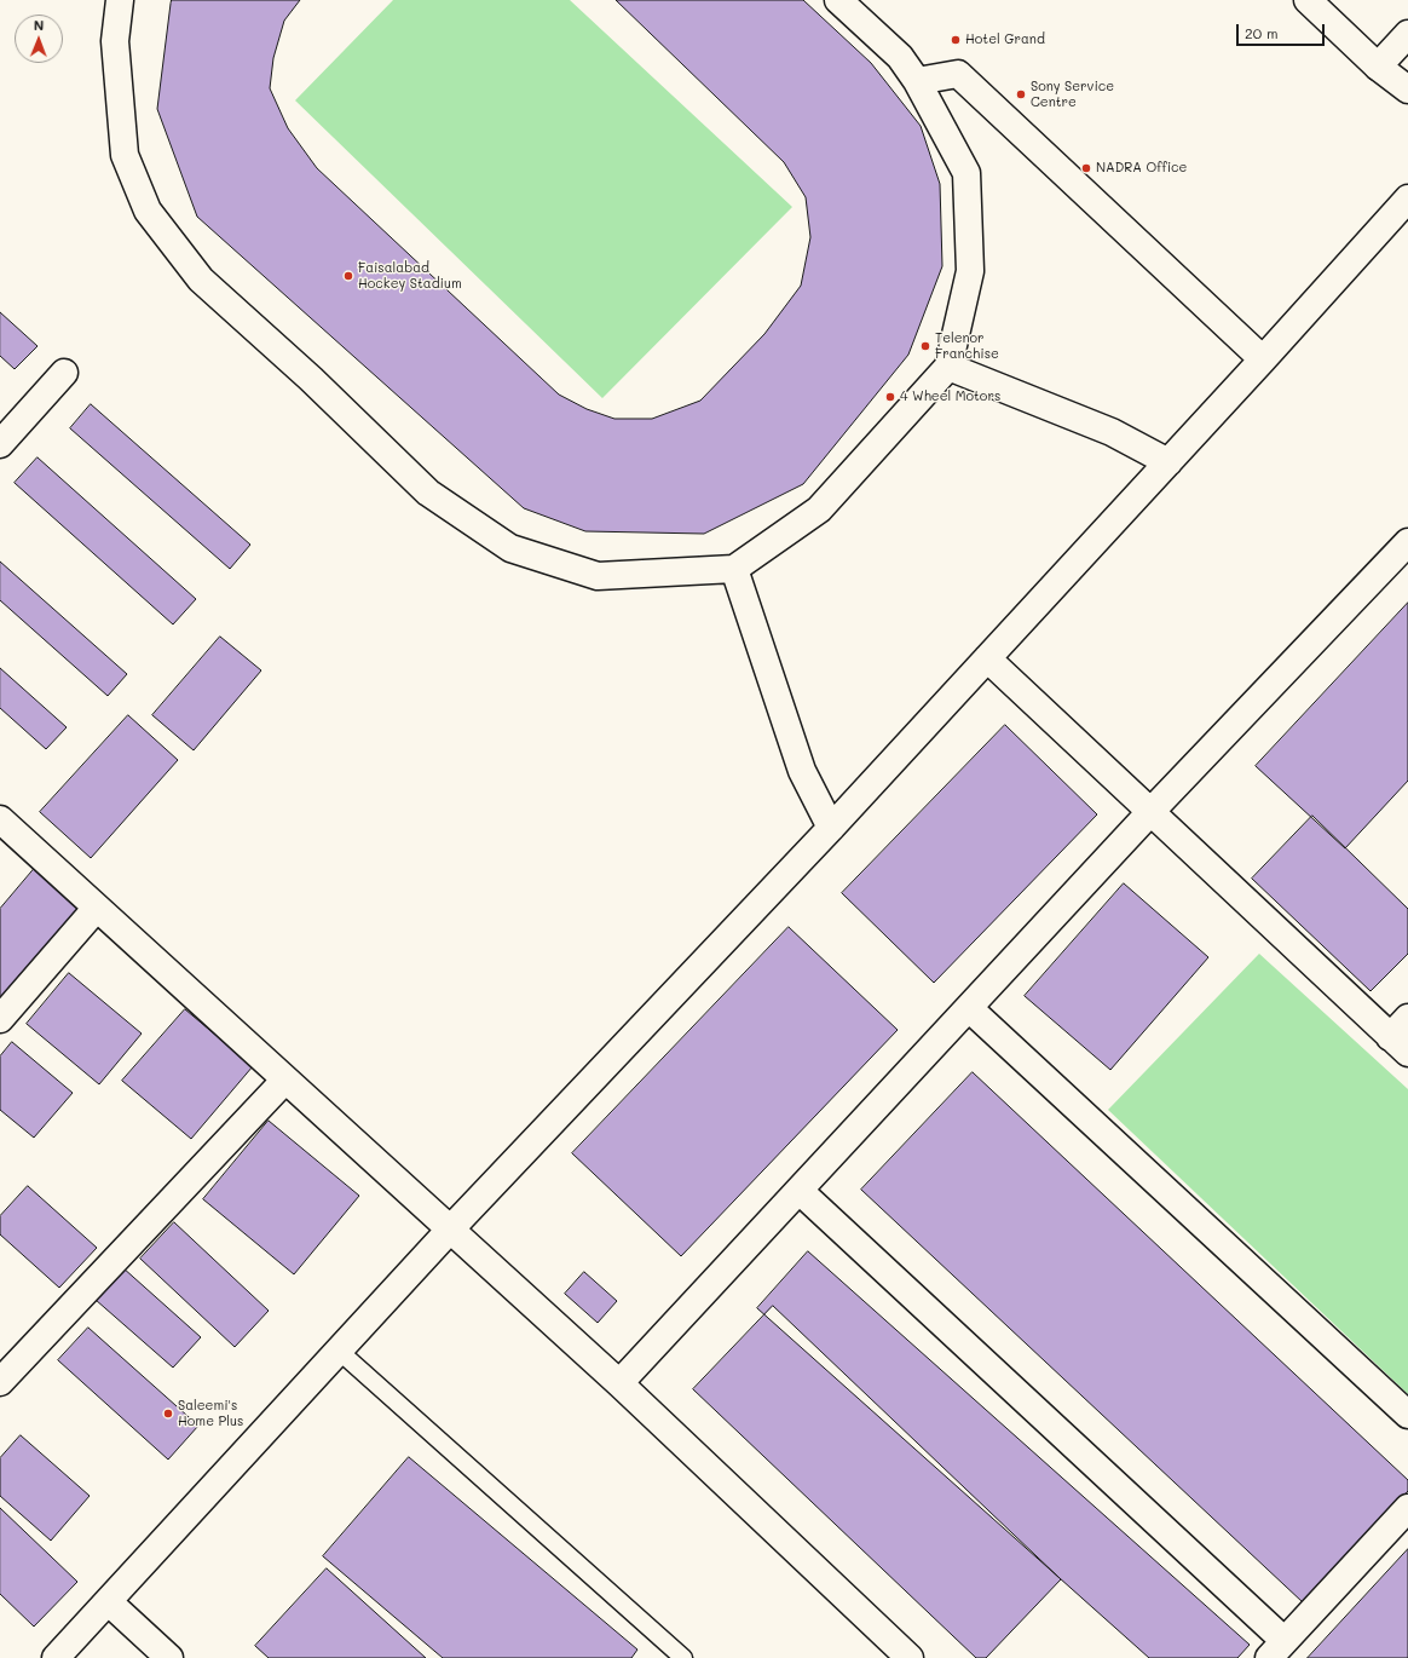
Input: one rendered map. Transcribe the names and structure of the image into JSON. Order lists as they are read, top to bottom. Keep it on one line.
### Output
{"places":["Hotel Grand","Sony Service Centre","NADRA Office","Faisalabad Hockey Stadium","Telenor Franchise","4 Wheel Motors","Saleemi's Home Plus"],"scale_bar":"20 m","north":"top"}
